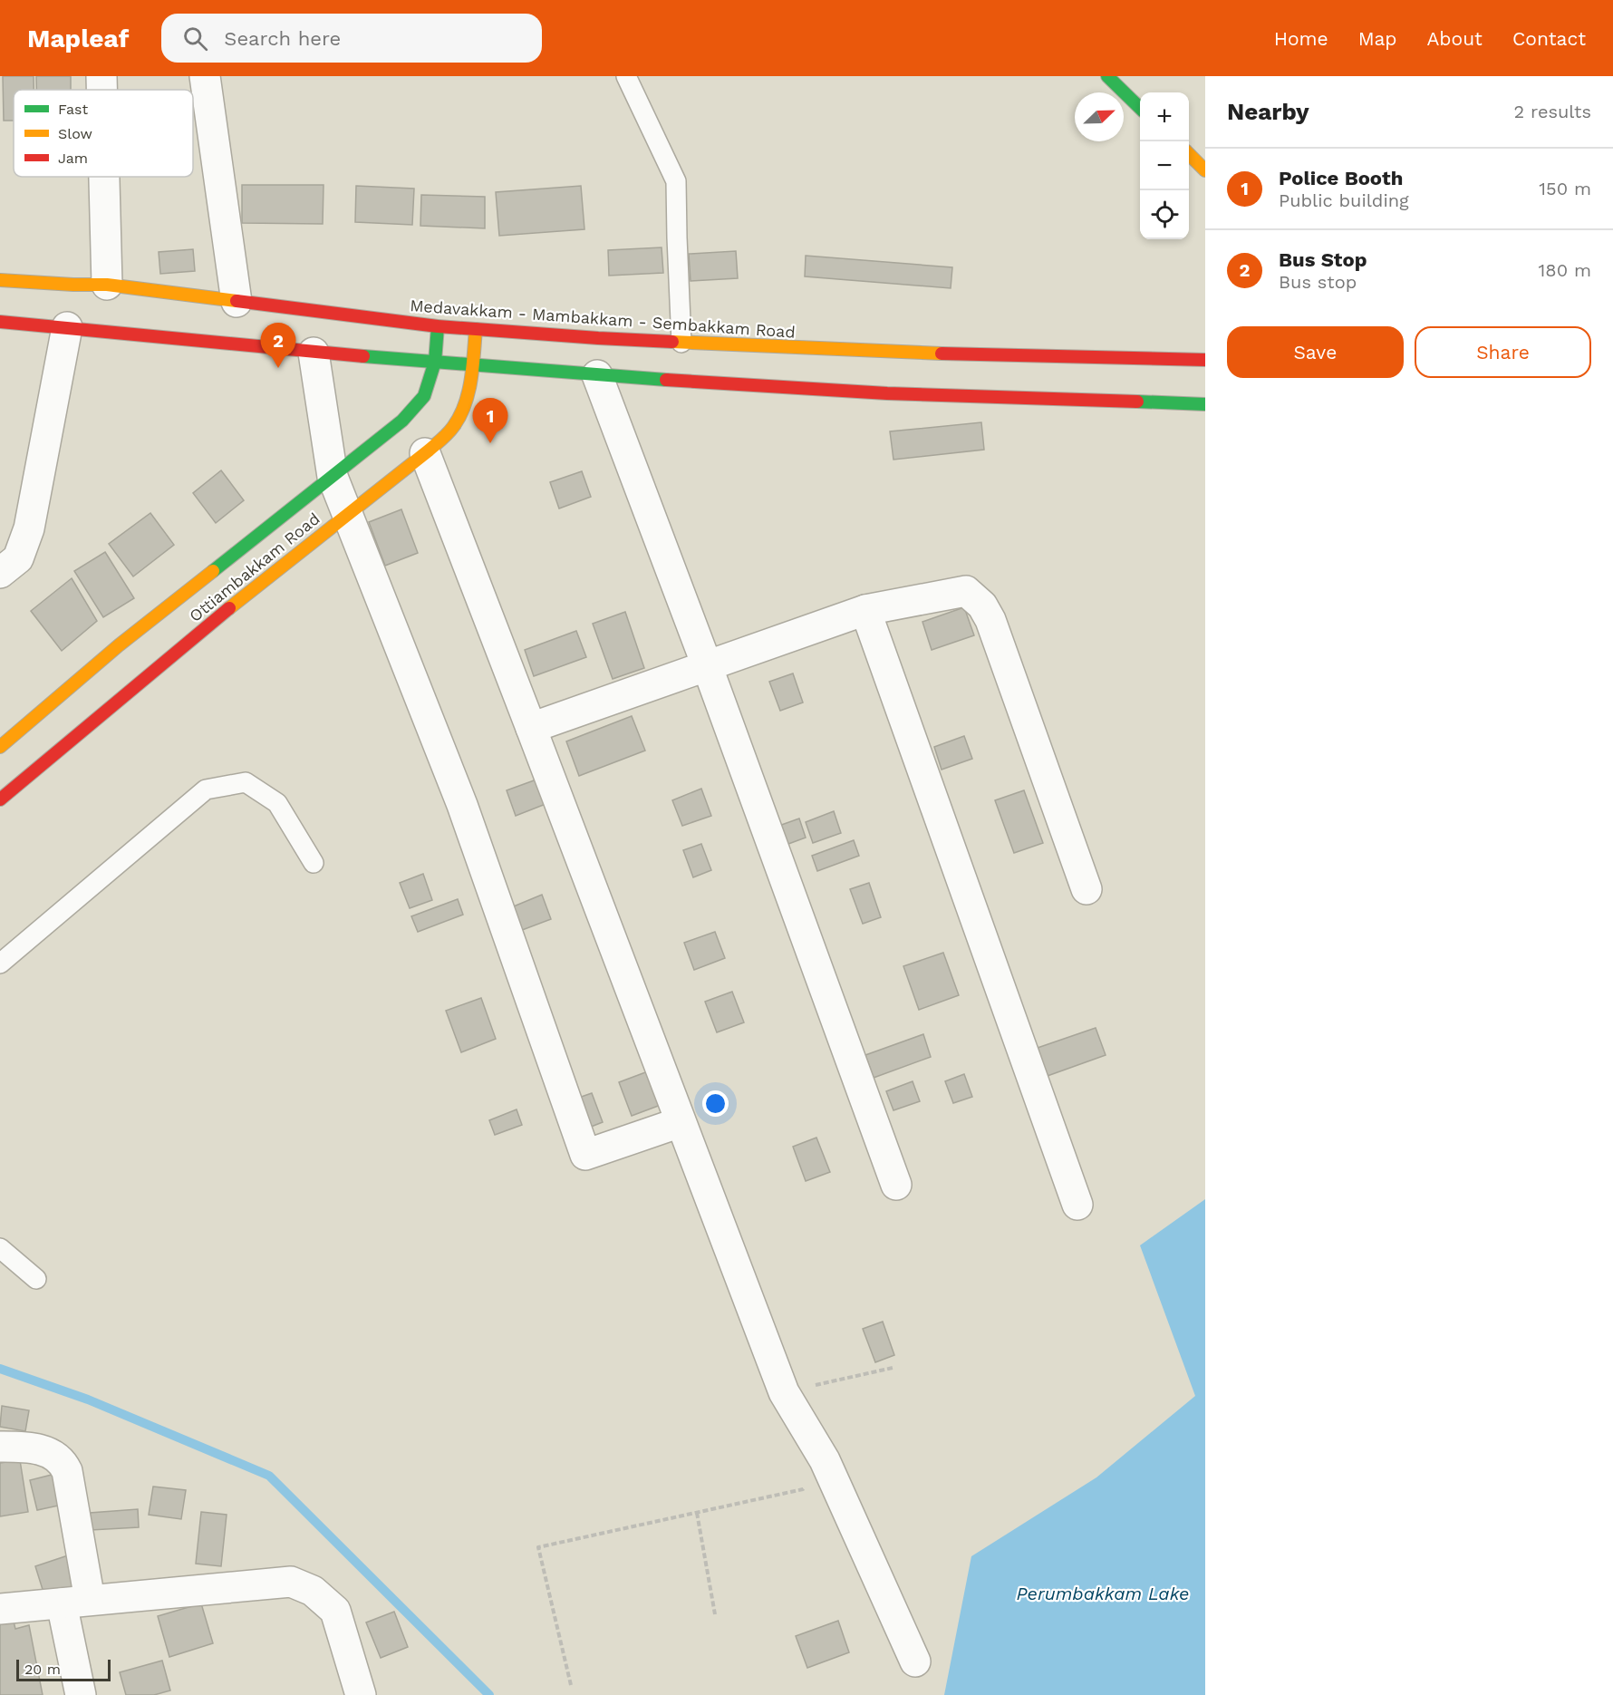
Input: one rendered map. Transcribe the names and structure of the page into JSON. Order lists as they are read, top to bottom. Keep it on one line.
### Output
{"streets":{"main road":["Medavakkam - Mambakkam - Sembakkam Road","Ottiambakkam Road"]},"crossings":[["Medavakkam - Mambakkam - Sembakkam Road","Ottiambakkam Road"]],"water":["Perumbakkam Lake"],"legend":["Fast","Slow","Jam"],"scale_bar":"20 m","north":"top right","page":{"header":"Mapleaf","search":"Search here","nav":["Home","Map","About","Contact"],"heading":["Nearby","2 results"],"map_buttons":["+","−"],"list":[{"mark":"1","name":"Police Booth","note":"Public building","value":"150 m"},{"mark":"2","name":"Bus Stop","note":"Bus stop","value":"180 m"}],"buttons":["Save","Share"],"pins":["2","1"],"scale":"20 m"}}
